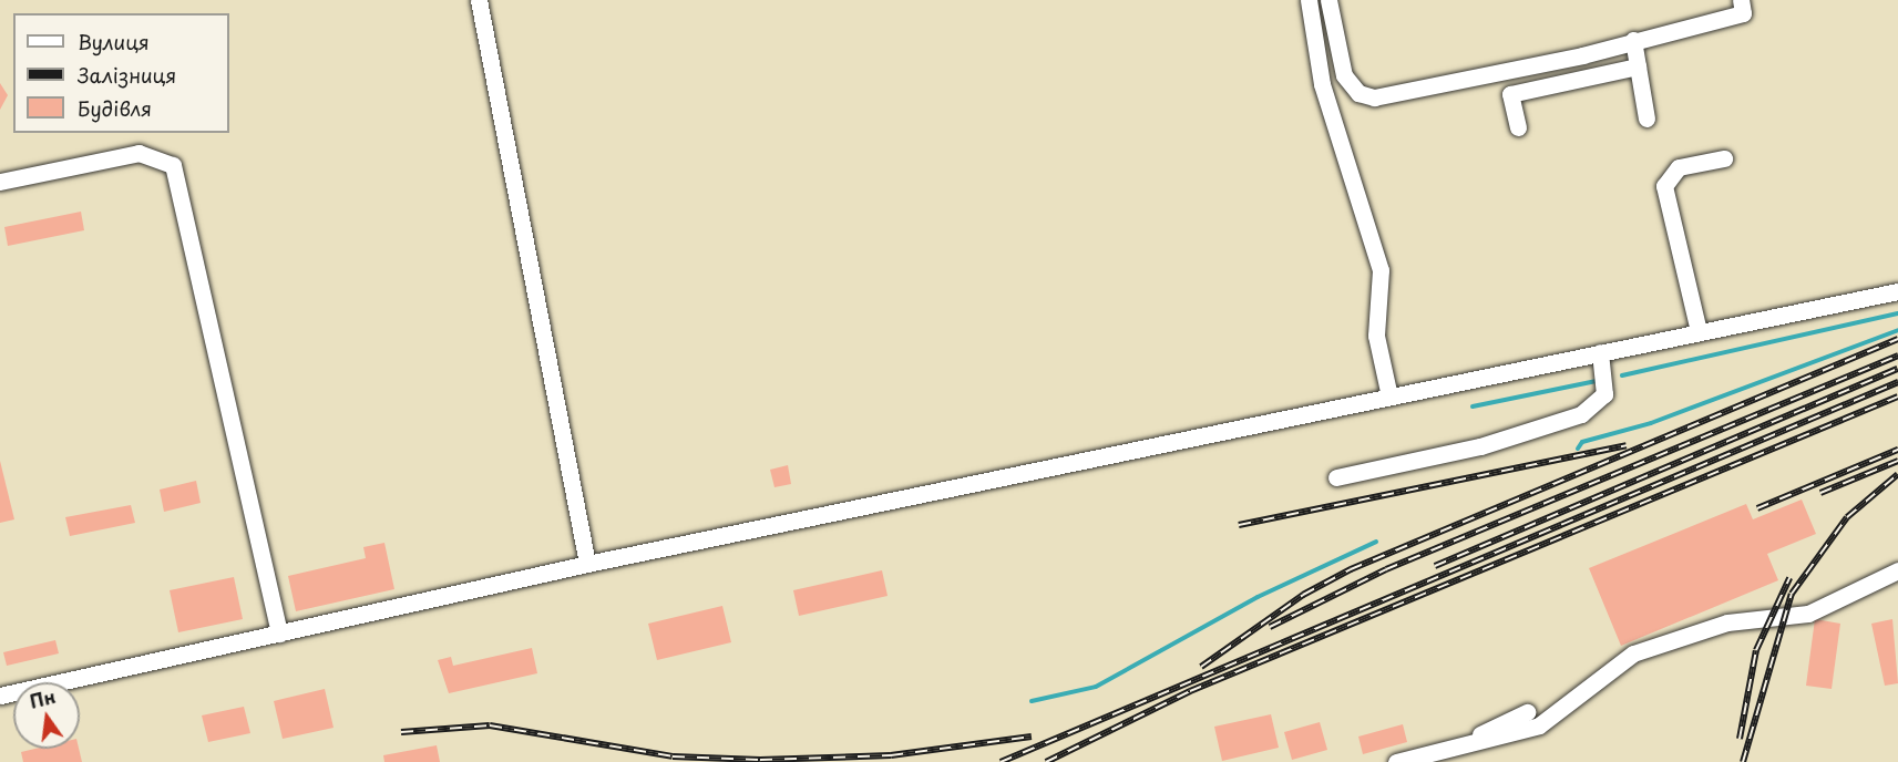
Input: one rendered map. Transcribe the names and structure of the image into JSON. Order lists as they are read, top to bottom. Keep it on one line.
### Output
{"legend":["Вулиця","Залізниця","Будівля"],"north":"top"}
